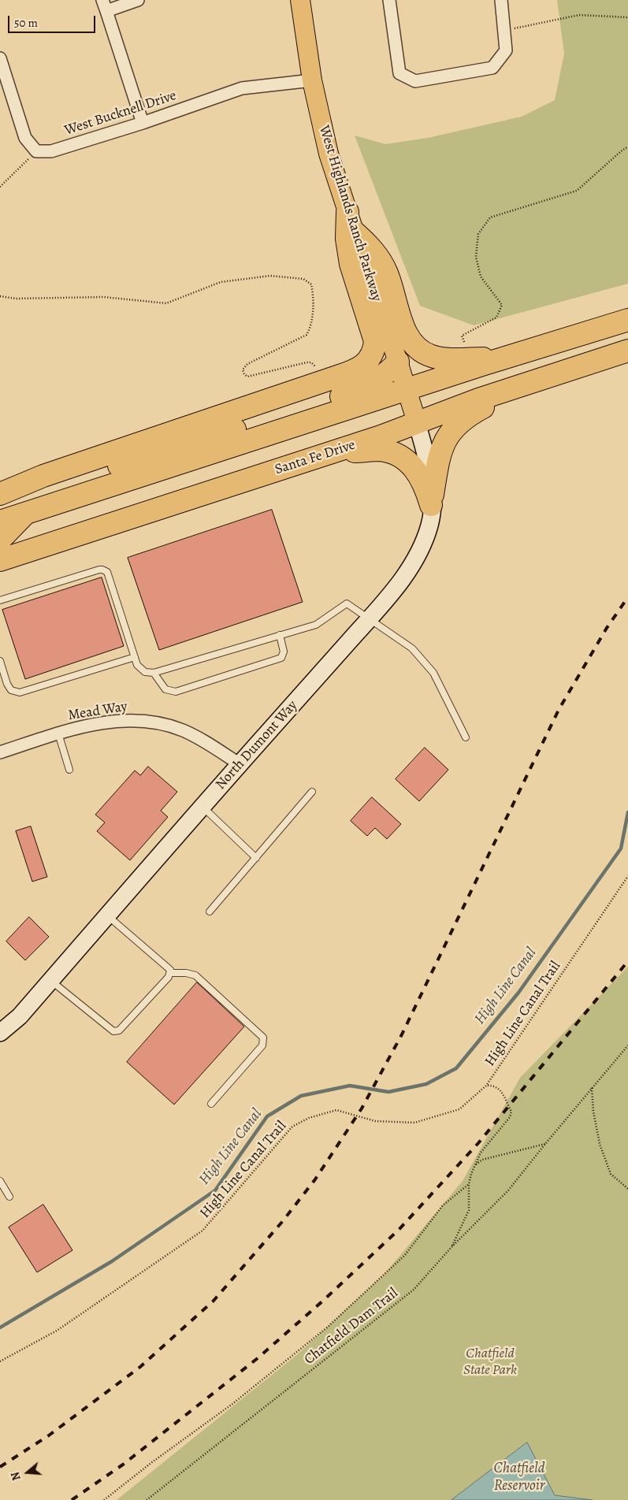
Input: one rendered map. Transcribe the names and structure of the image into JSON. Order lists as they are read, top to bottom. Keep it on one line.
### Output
{"streets":{"highway":["Santa Fe Drive"],"main road":["West Highlands Ranch Parkway"],"street":["West Bucknell Drive","Mead Way","North Dumont Way"],"path":["High Line Canal Trail","Chatfield Dam Trail"]},"crossings":[["West Bucknell Drive","West Highlands Ranch Parkway"],["West Highlands Ranch Parkway","Santa Fe Drive"],["West Highlands Ranch Parkway","North Dumont Way"],["Santa Fe Drive","North Dumont Way"],["Mead Way","North Dumont Way"]],"water":["High Line Canal","Chatfield Reservoir"],"parks":["Chatfield State Park"],"scale_bar":"50 m","north":"left"}
